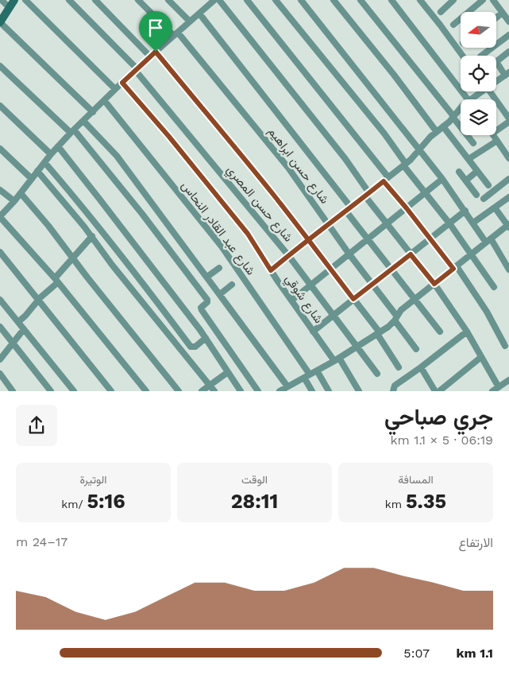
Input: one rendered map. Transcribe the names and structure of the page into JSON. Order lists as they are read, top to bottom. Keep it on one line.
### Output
{"streets":{"street":["شارع حسن ابراهيم","شارع حسن المصري","شارع عبد القادر النحاس","شارع شوقي"]},"north":"left","page":{"heading":["جري صباحي","06:19 · 5 × 1.1 km"],"stats":[["المسافة","5.35 km"],["الوقت","28:11"],["الوتيرة","5:16 /km"]],"chart":["الارتفاع","17–24 m"],"list":[{"name":"1.1 km","note":"5:07"}]}}
